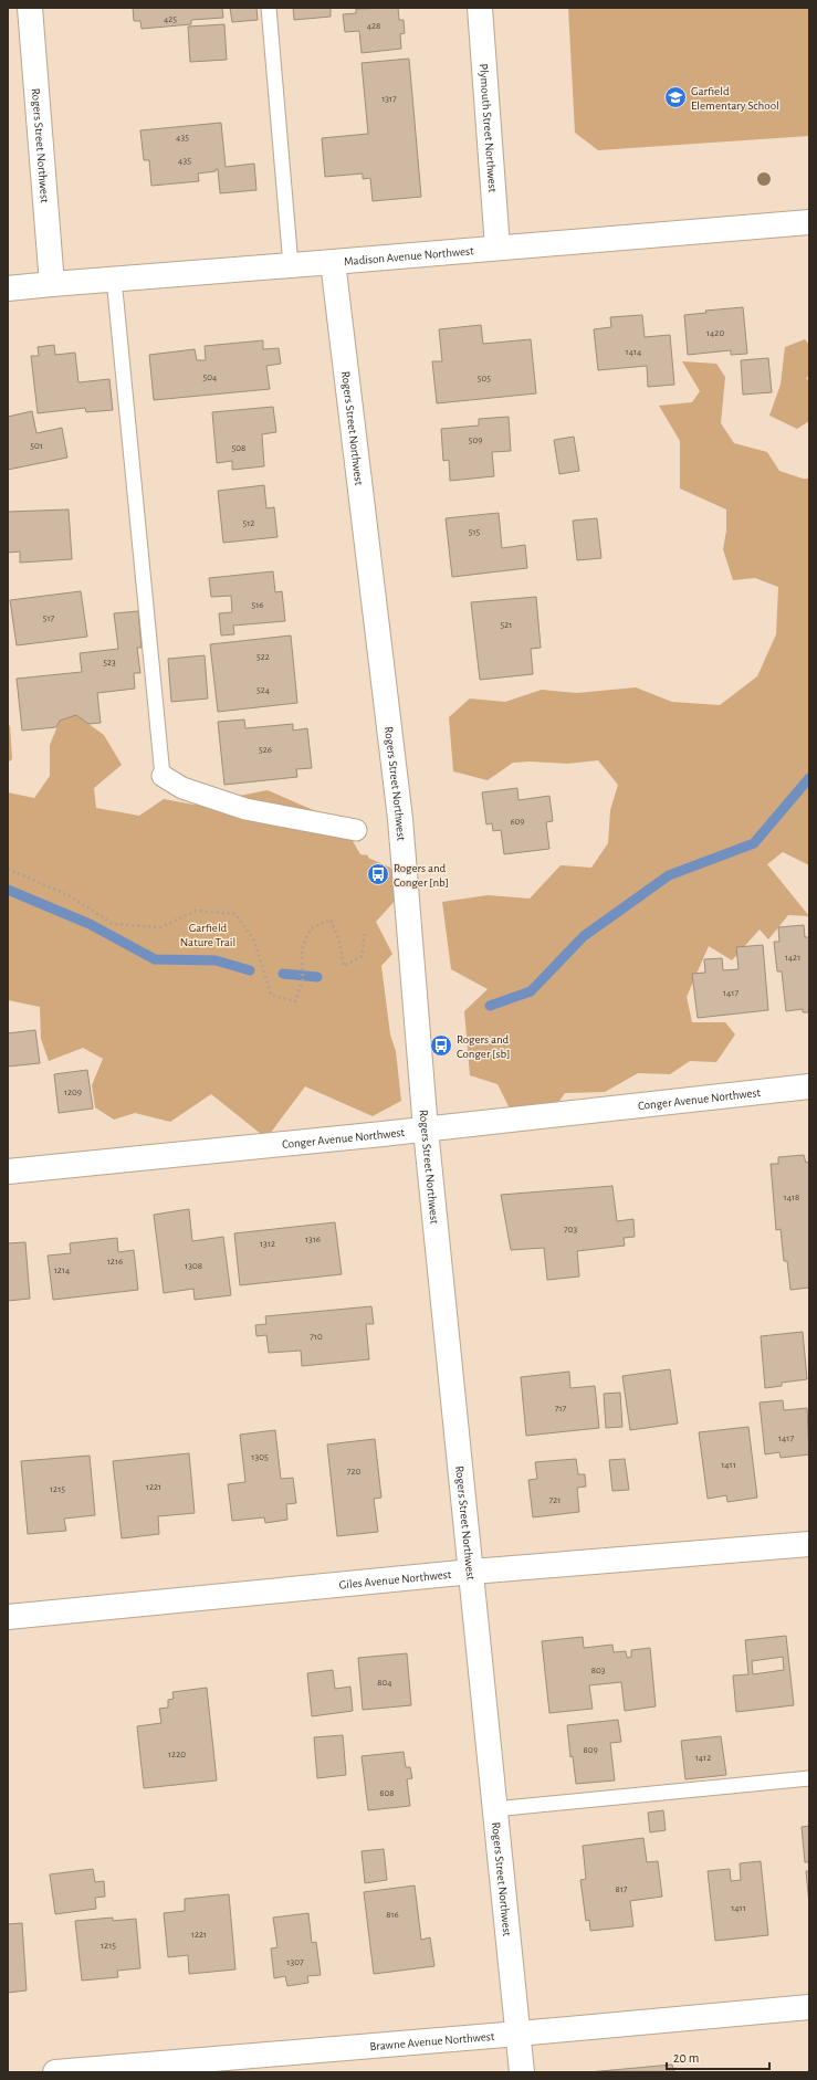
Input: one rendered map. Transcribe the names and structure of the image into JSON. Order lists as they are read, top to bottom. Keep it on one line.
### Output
{"streets":{"street":["Plymouth Street Northwest","Rogers Street Northwest","Madison Avenue Northwest","Conger Avenue Northwest","Giles Avenue Northwest","Brawne Avenue Northwest"]},"crossings":[["Plymouth Street Northwest","Madison Avenue Northwest"],["Rogers Street Northwest","Madison Avenue Northwest"],["Rogers Street Northwest","Conger Avenue Northwest"],["Rogers Street Northwest","Giles Avenue Northwest"],["Rogers Street Northwest","Brawne Avenue Northwest"]],"parks":["Garfield Nature Trail"],"places":{"school or university":["Garfield Elementary School"],"bus stop":["Rogers and Conger [nb]","Rogers and Conger [sb]"]},"house_numbers":["425","428","1317","435","435","1420","1414","504","505","509","501","508","512","515","516","517","521","522","523","524","526","609","1421","1417","1209","1418","703","1316","1312","1216","1308","1214","710","717","1417","1305","1411","720","1221","1215","721","803","804","809","1220","1412","808","817","1411","816","1221","1215","1307"],"scale_bar":"20 m"}
